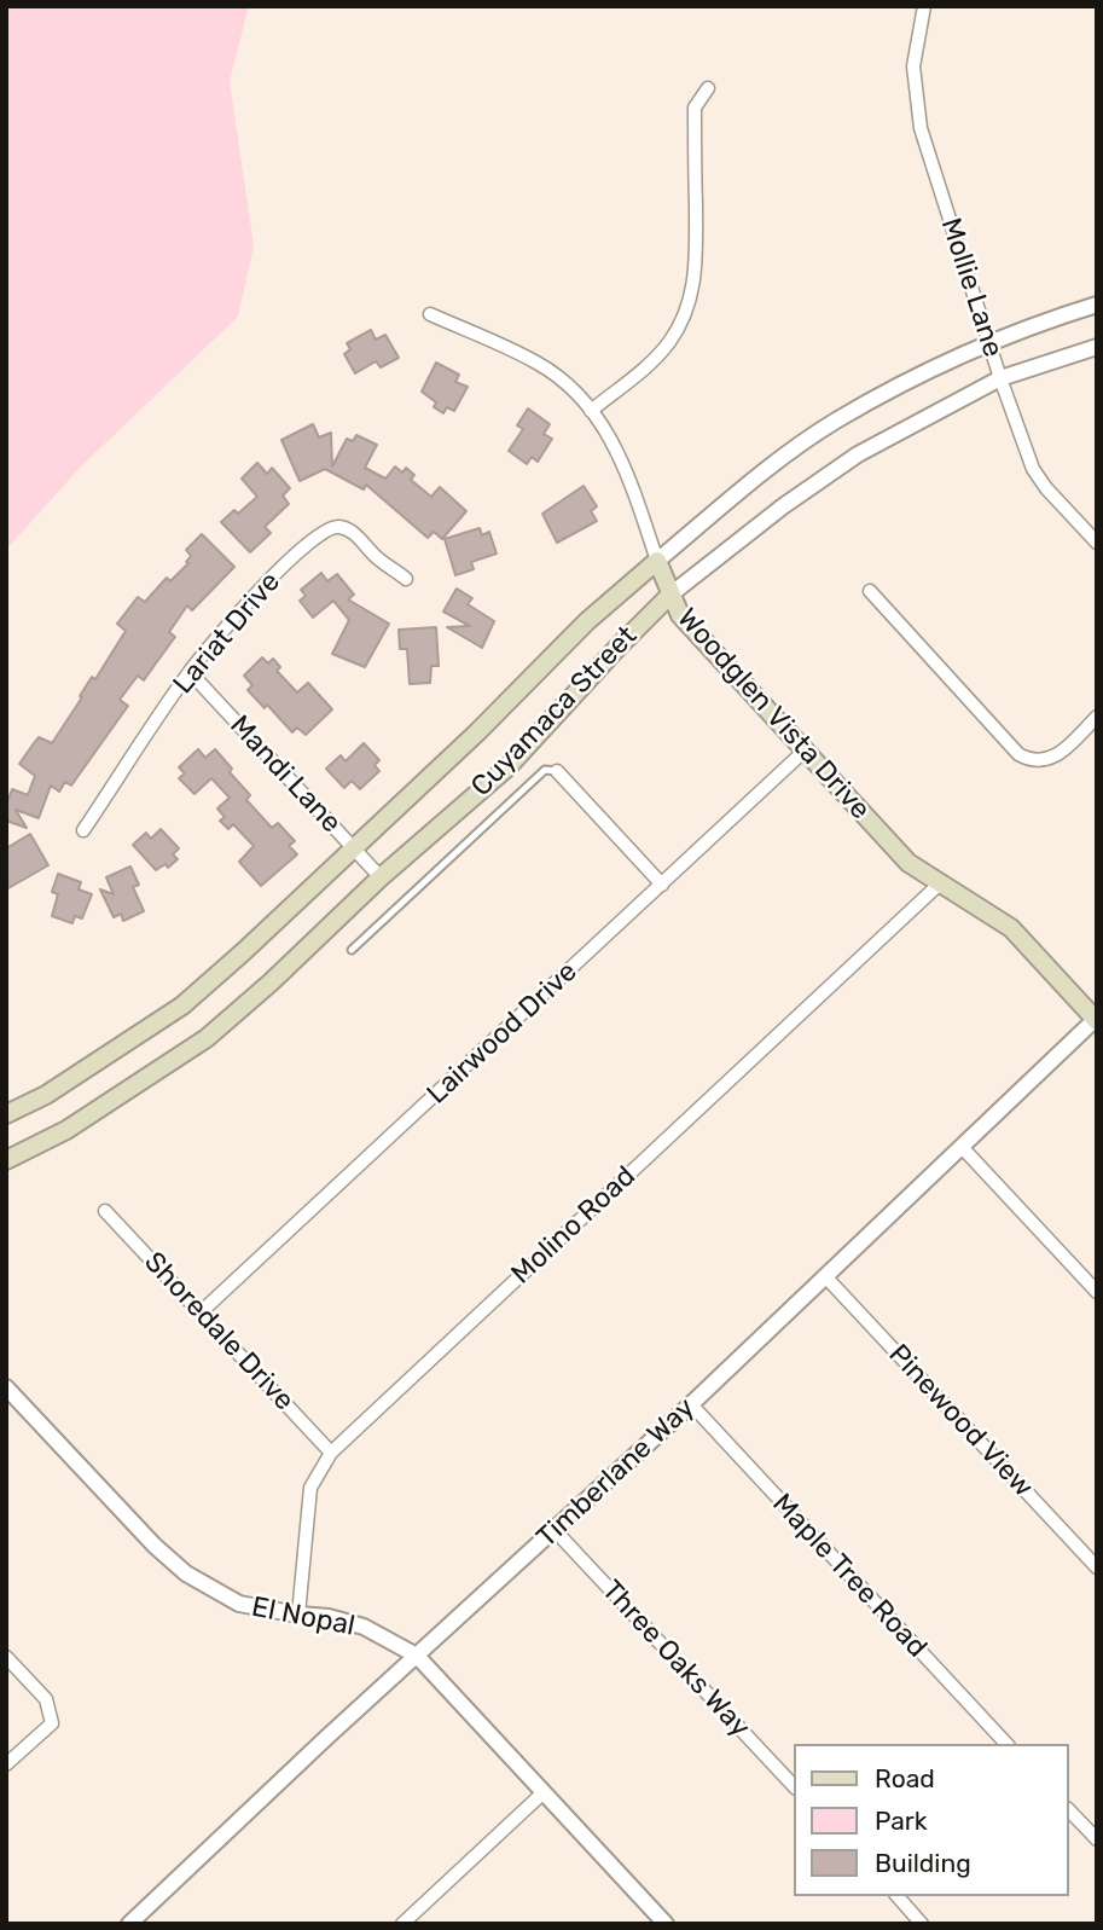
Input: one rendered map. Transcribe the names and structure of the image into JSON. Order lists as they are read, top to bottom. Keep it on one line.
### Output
{"streets":{"main road":["Cuyamaca Street","Woodglen Vista Drive"],"street":["Mollie Lane","Lariat Drive","Mandi Lane","Lairwood Drive","Molino Road","Shoredale Drive","Pinewood View","Timberlane Way","Maple Tree Road","El Nopal","Three Oaks Way"]},"crossings":[["Mollie Lane","Cuyamaca Street"],["Lariat Drive","Mandi Lane"],["Cuyamaca Street","Woodglen Vista Drive"],["Cuyamaca Street","Mandi Lane"],["Woodglen Vista Drive","Lairwood Drive"],["Woodglen Vista Drive","Molino Road"],["Woodglen Vista Drive","Timberlane Way"],["Lairwood Drive","Shoredale Drive"],["Molino Road","Shoredale Drive"],["Molino Road","El Nopal"],["Pinewood View","Timberlane Way"],["Timberlane Way","Maple Tree Road"],["Timberlane Way","El Nopal"],["Timberlane Way","Three Oaks Way"]],"legend":["Road","Park","Building"]}
